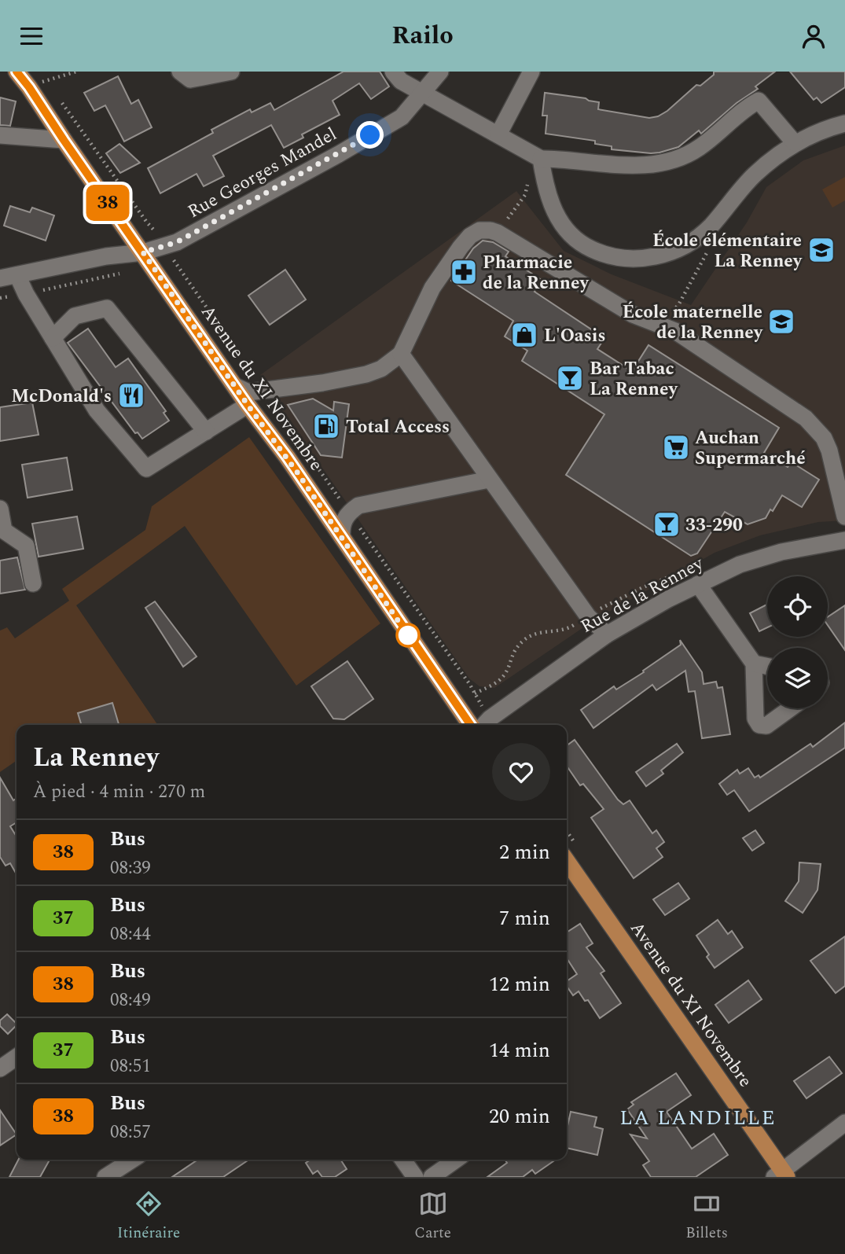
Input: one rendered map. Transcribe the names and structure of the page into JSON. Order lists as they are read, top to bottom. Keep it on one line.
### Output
{"streets":{"main road":["Avenue du XI Novembre"],"street":["Rue Georges Mandel","Rue de la Renney"]},"crossings":[["Rue Georges Mandel","Avenue du XI Novembre"]],"districts":["LA LANDILLE"],"places":{"school or university":["École élémentaire La Renney","École maternelle de la Renney"],"pharmacy":["Pharmacie de la Renney"],"shop":["L'Oasis"],"bar":["Bar Tabac La Renney","33-290"],"restaurant":["McDonald's"],"fuel station":["Total Access"],"supermarket":["Auchan Supermarché"]},"lines":["bus line 38"],"page":{"header":"Railo","on_map":"38","heading":["La Renney","À pied · 4 min · 270 m"],"list":[{"mark":"38","name":"Bus","note":"08:39","value":"2 min"},{"mark":"37","name":"Bus","note":"08:44","value":"7 min"},{"mark":"38","name":"Bus","note":"08:49","value":"12 min"},{"mark":"37","name":"Bus","note":"08:51","value":"14 min"},{"mark":"38","name":"Bus","note":"08:57","value":"20 min"}],"tabs":["Itinéraire","Carte","Billets"]}}
